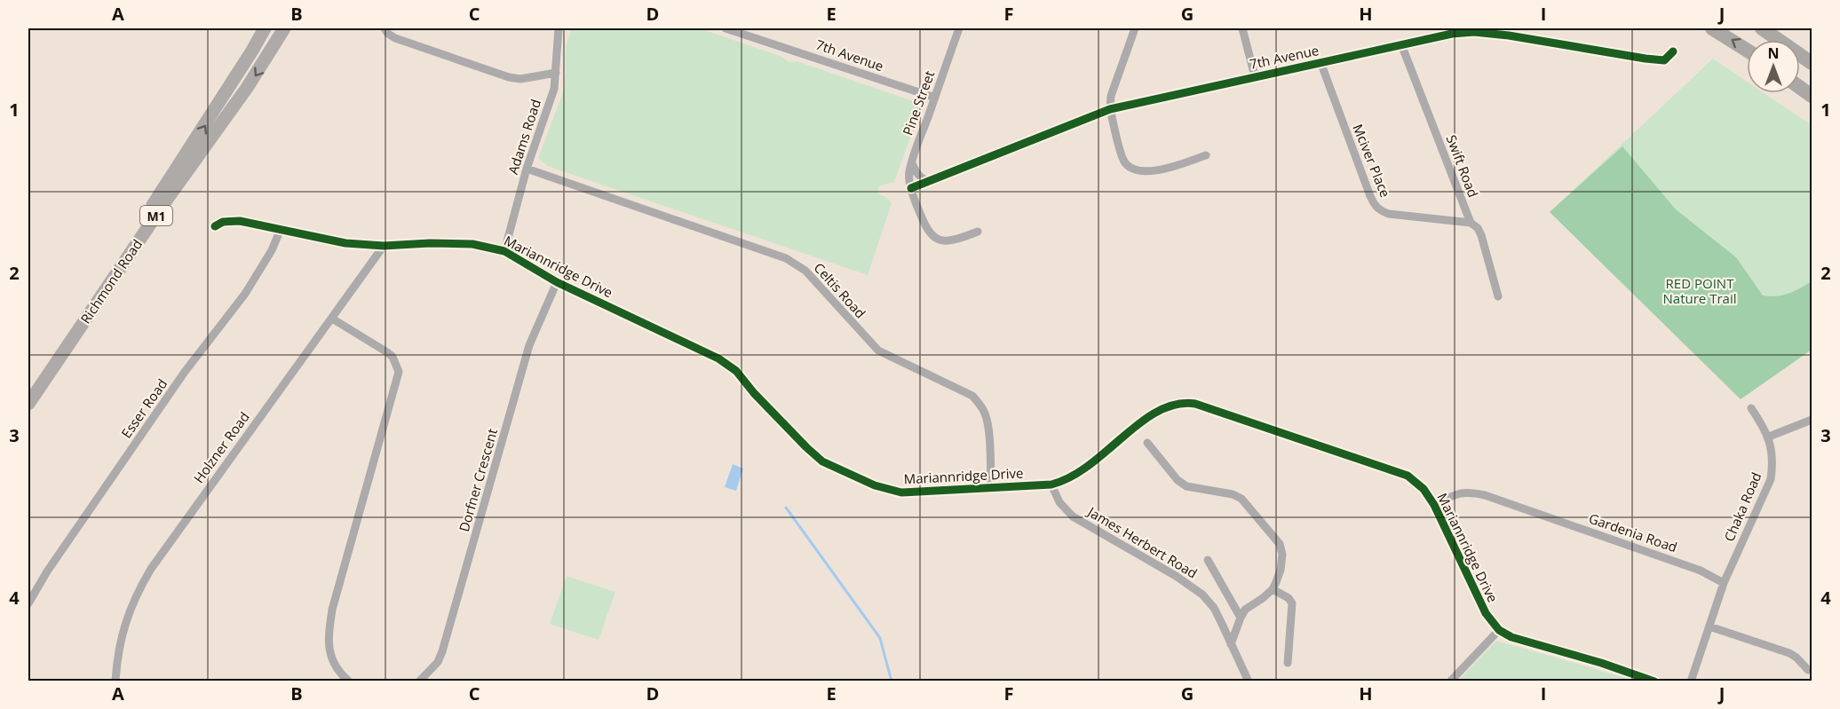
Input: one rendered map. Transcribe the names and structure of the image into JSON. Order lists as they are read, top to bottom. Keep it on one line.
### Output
{"streets":{"highway":["M1","Richmond Road"],"street":["7th Avenue","Pine Street","Adams Road","Mciver Place","Swift Road","Mariannridge Drive","Celtis Road","Esser Road","Holzner Road","Dorfner Crescent","Chaka Road","Gardenia Road","James Herbert Road"]},"crossings":[["7th Avenue","Pine Street"],["7th Avenue","Mciver Place"],["7th Avenue","Swift Road"],["Adams Road","Mariannridge Drive"],["Adams Road","Celtis Road"],["Mciver Place","Swift Road"],["Mariannridge Drive","Celtis Road"],["Mariannridge Drive","Esser Road"],["Mariannridge Drive","Holzner Road"],["Mariannridge Drive","Dorfner Crescent"],["Mariannridge Drive","Gardenia Road"],["Mariannridge Drive","James Herbert Road"],["Chaka Road","Gardenia Road"]],"parks":["RED POINT Nature Trail"],"north":"top","grid":{"columns":["A","B","C","D","E","F","G","H","I","J"],"rows":["1","2","3","4"]}}
